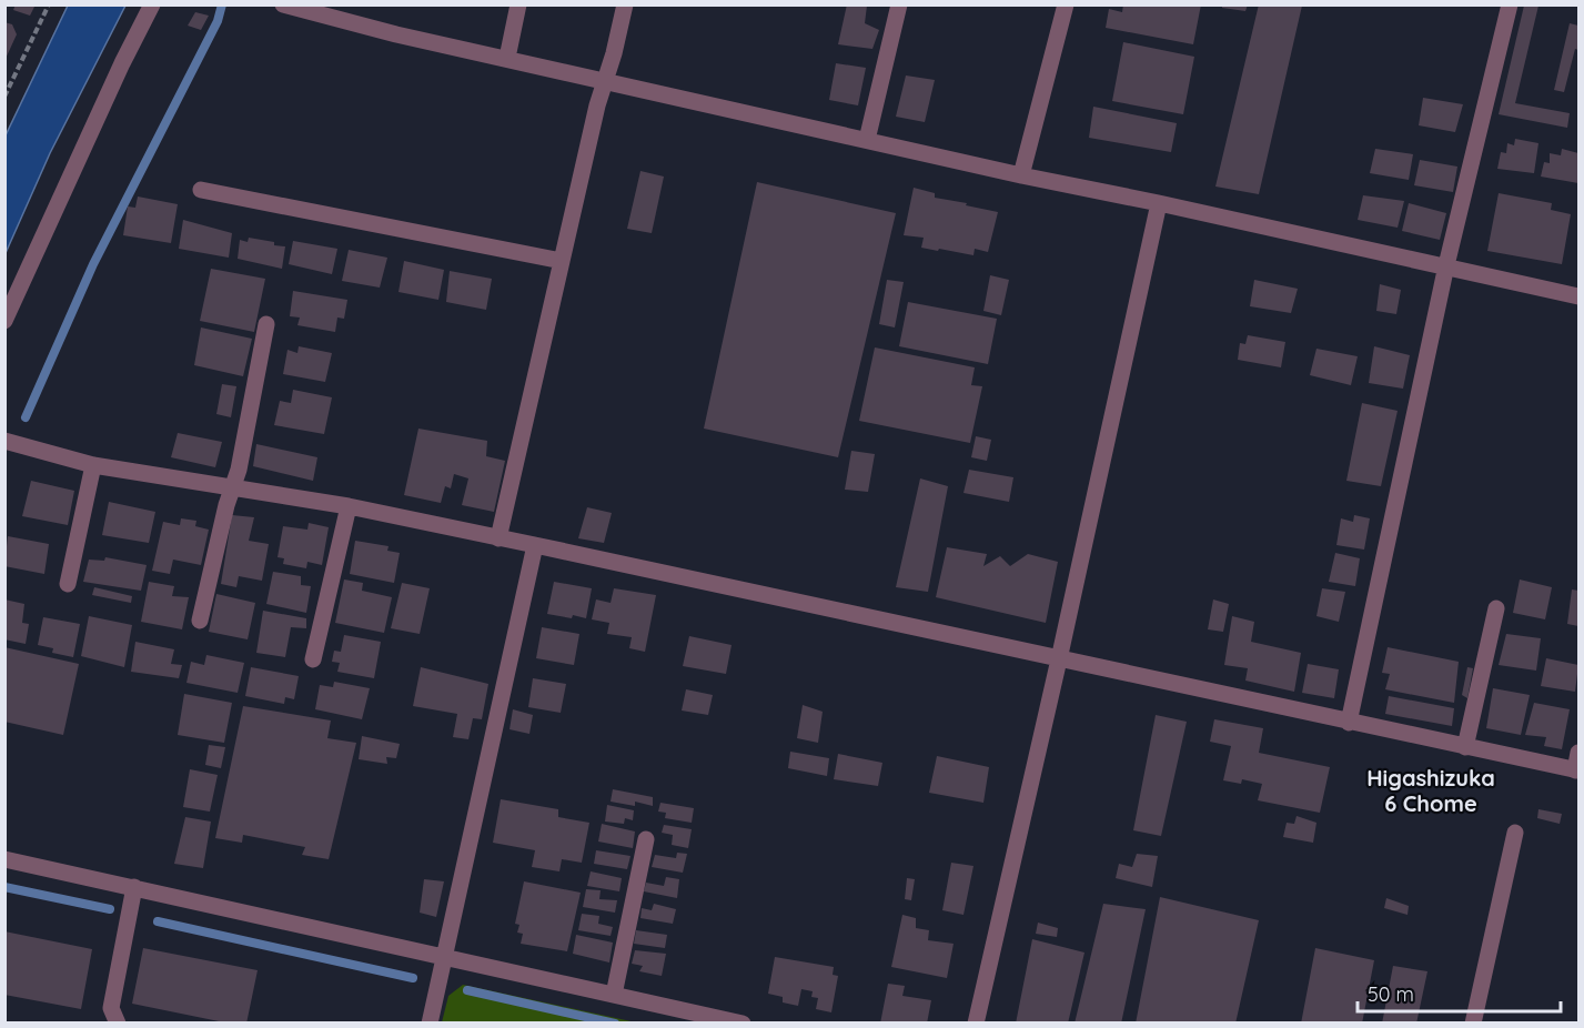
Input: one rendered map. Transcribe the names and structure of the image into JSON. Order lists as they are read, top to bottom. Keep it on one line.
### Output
{"districts":["Higashizuka 6 Chome"],"scale_bar":"50 m"}
